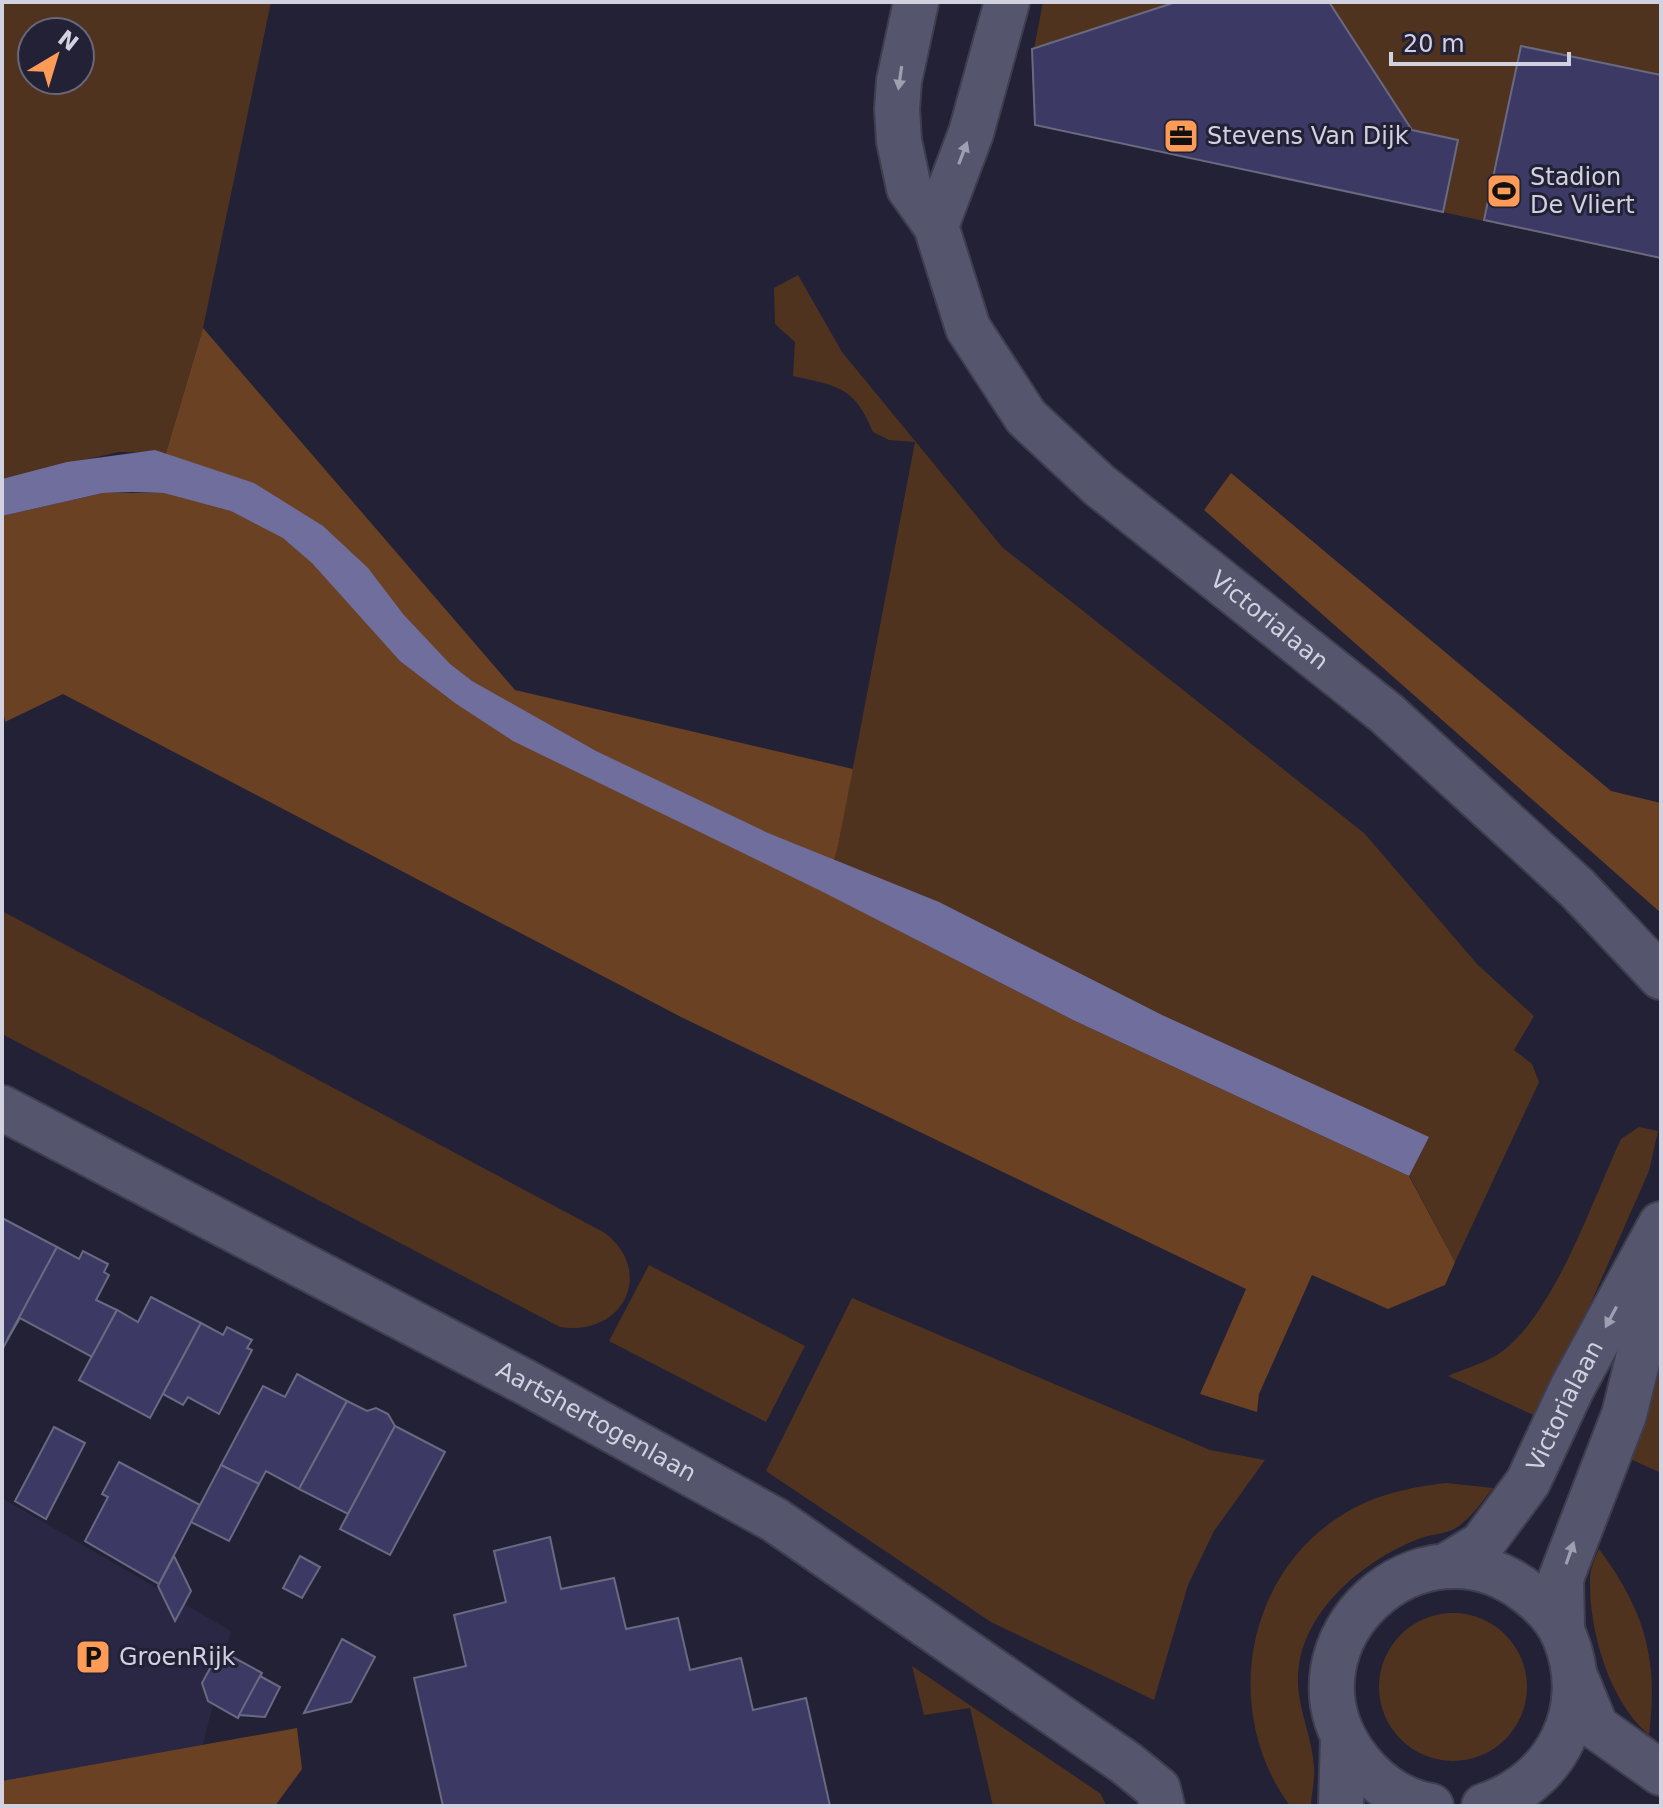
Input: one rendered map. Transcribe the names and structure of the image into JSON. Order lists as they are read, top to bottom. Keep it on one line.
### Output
{"streets":{"street":["Victorialaan","Aartshertogenlaan"]},"places":{"office":["Stevens Van Dijk"],"sports":["Stadion De Vliert"],"parking":["GroenRijk"]},"scale_bar":"20 m","north":"top right"}
